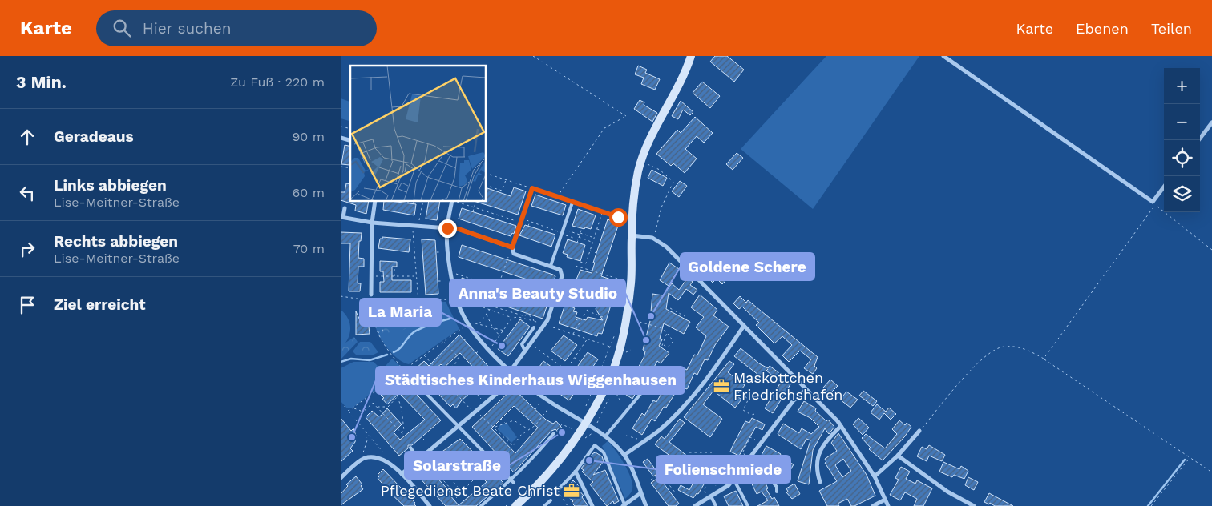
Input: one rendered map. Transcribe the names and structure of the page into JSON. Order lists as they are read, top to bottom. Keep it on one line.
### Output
{"places":{"other":["Goldene Schere","Anna's Beauty Studio","La Maria","Solarstraße","Städtisches Kinderhaus Wiggenhausen","Folienschmiede"],"office":["Maskottchen Friedrichshafen","Pflegedienst Beate Christ"]},"page":{"header":"Karte","search":"Hier suchen","nav":["Karte","Ebenen","Teilen"],"heading":["3 Min.","Zu Fuß · 220 m"],"map_buttons":["+","−"],"list":[["Geradeaus","90 m"],["Links abbiegen","Lise-Meitner-Straße","60 m"],["Rechts abbiegen","Lise-Meitner-Straße","70 m"],"Ziel erreicht"]}}
